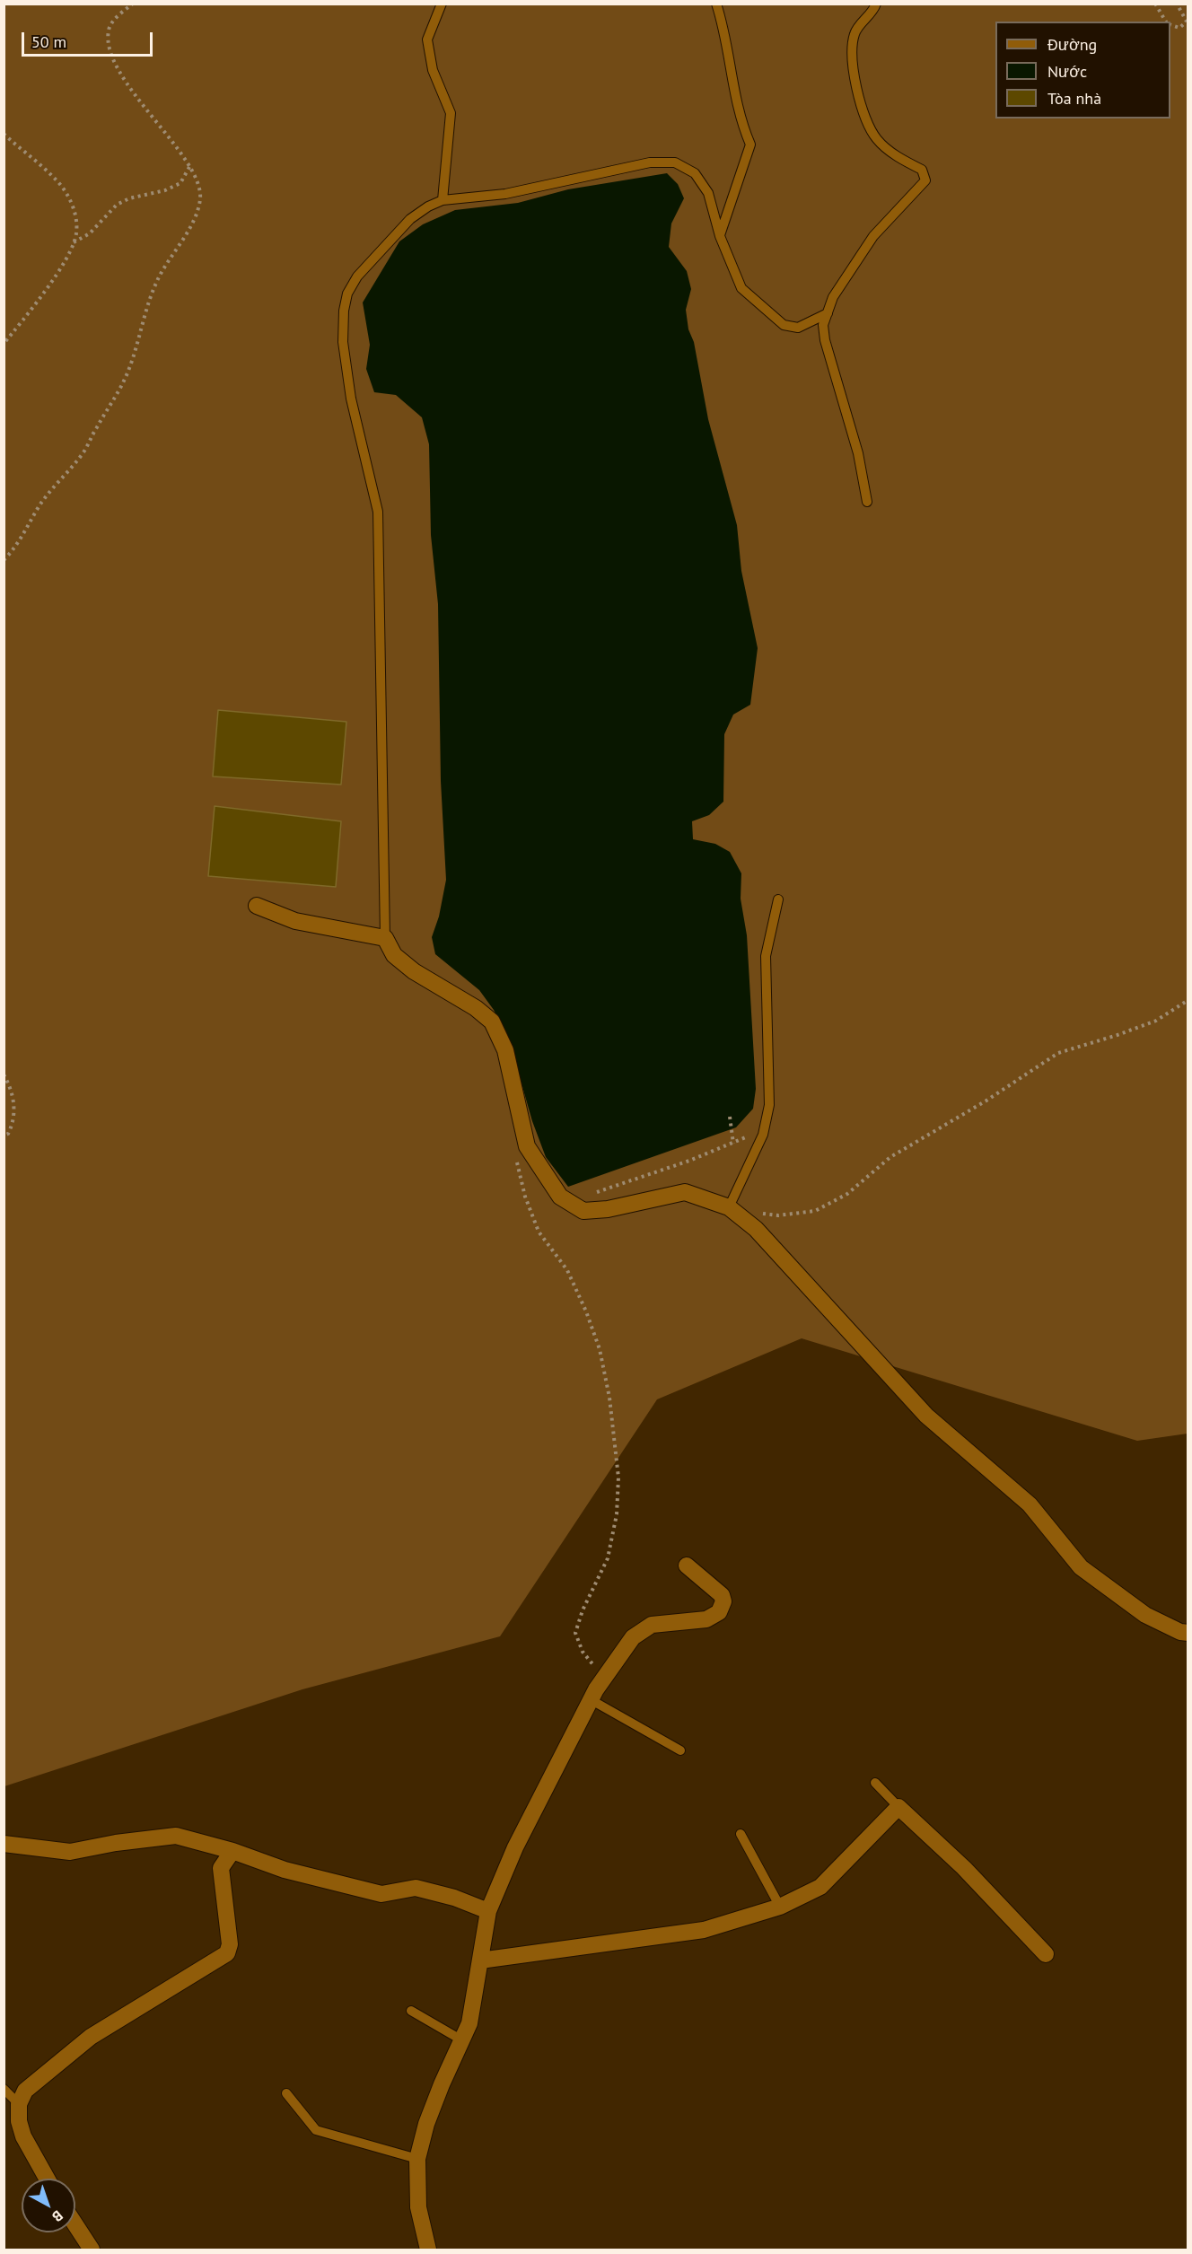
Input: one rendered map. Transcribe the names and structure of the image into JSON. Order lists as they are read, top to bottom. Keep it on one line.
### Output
{"legend":["Đường","Nước","Tòa nhà"],"scale_bar":"50 m","north":"bottom right"}
